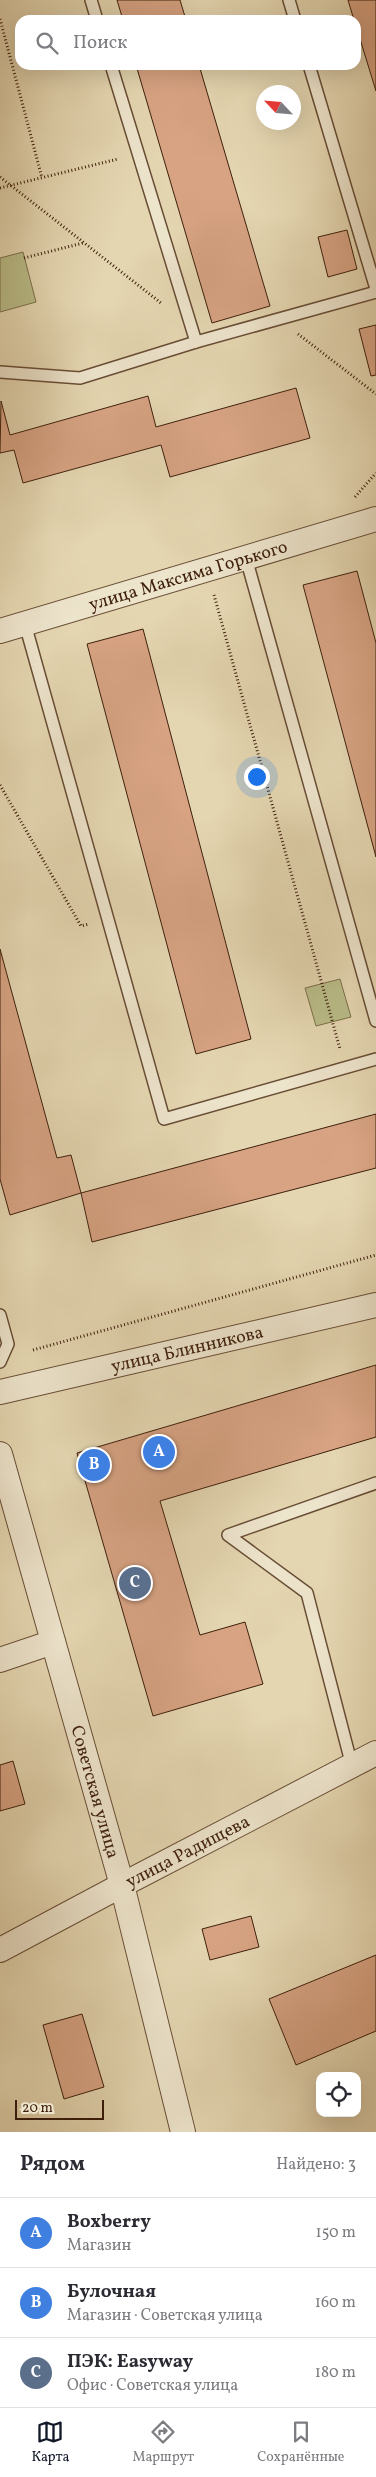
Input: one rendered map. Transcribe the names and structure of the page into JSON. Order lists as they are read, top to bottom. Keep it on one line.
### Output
{"streets":{"street":["улица Максима Горького","улица Блинникова","Советская улица","улица Радищева"]},"crossings":[["Советская улица","улица Радищева"]],"scale_bar":"20 m","north":"top left","page":{"search":"Поиск","pins":["A","B","C"],"scale":"20 m","heading":["Рядом","Найдено: 3"],"list":[{"mark":"A","name":"Boxberry","note":"Магазин","value":"150 m"},{"mark":"B","name":"Булочная","note":"Магазин · Советская улица","value":"160 m"},{"mark":"C","name":"ПЭК: Easyway","note":"Офис · Советская улица","value":"180 m"}],"nav":["Карта","Маршрут","Сохранённые"]}}
